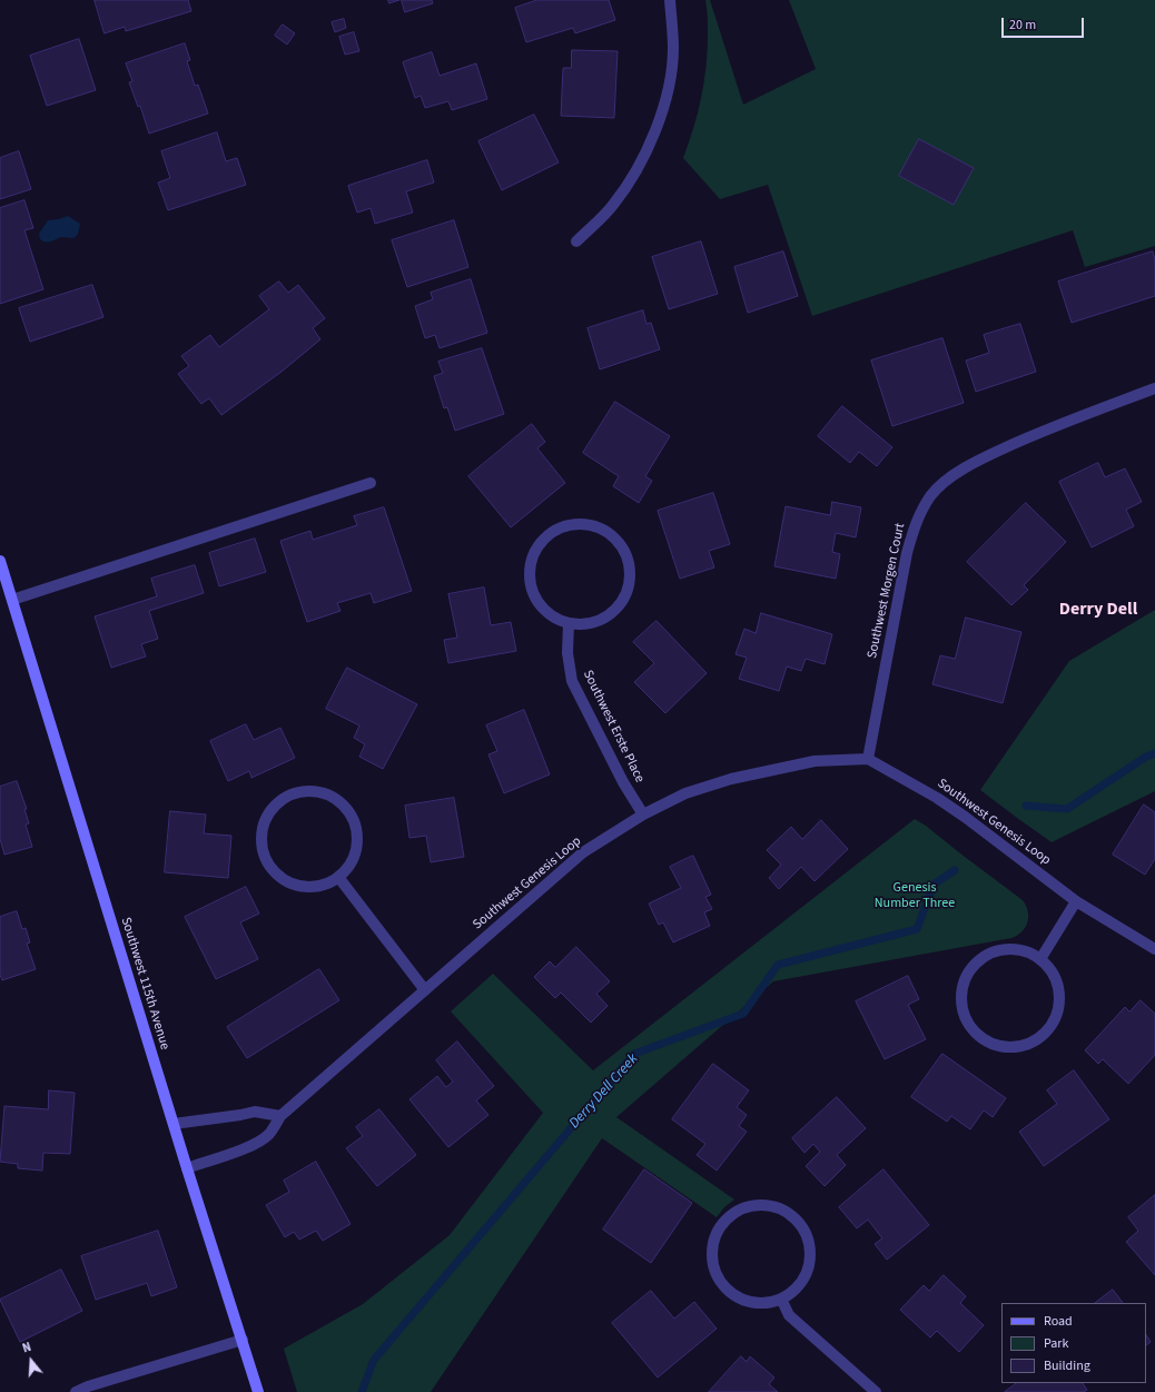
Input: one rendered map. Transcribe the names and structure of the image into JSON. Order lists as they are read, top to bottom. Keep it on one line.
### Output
{"streets":{"street":["Southwest Morgen Court","Southwest Erste Place","Southwest Genesis Loop","Southwest 115th Avenue"]},"crossings":[["Southwest Morgen Court","Southwest Genesis Loop"],["Southwest Erste Place","Southwest Genesis Loop"],["Southwest Genesis Loop","Southwest 115th Avenue"]],"districts":["Derry Dell"],"water":["Derry Dell Creek"],"parks":["Genesis Number Three"],"legend":["Road","Park","Building"],"scale_bar":"20 m","north":"top"}
